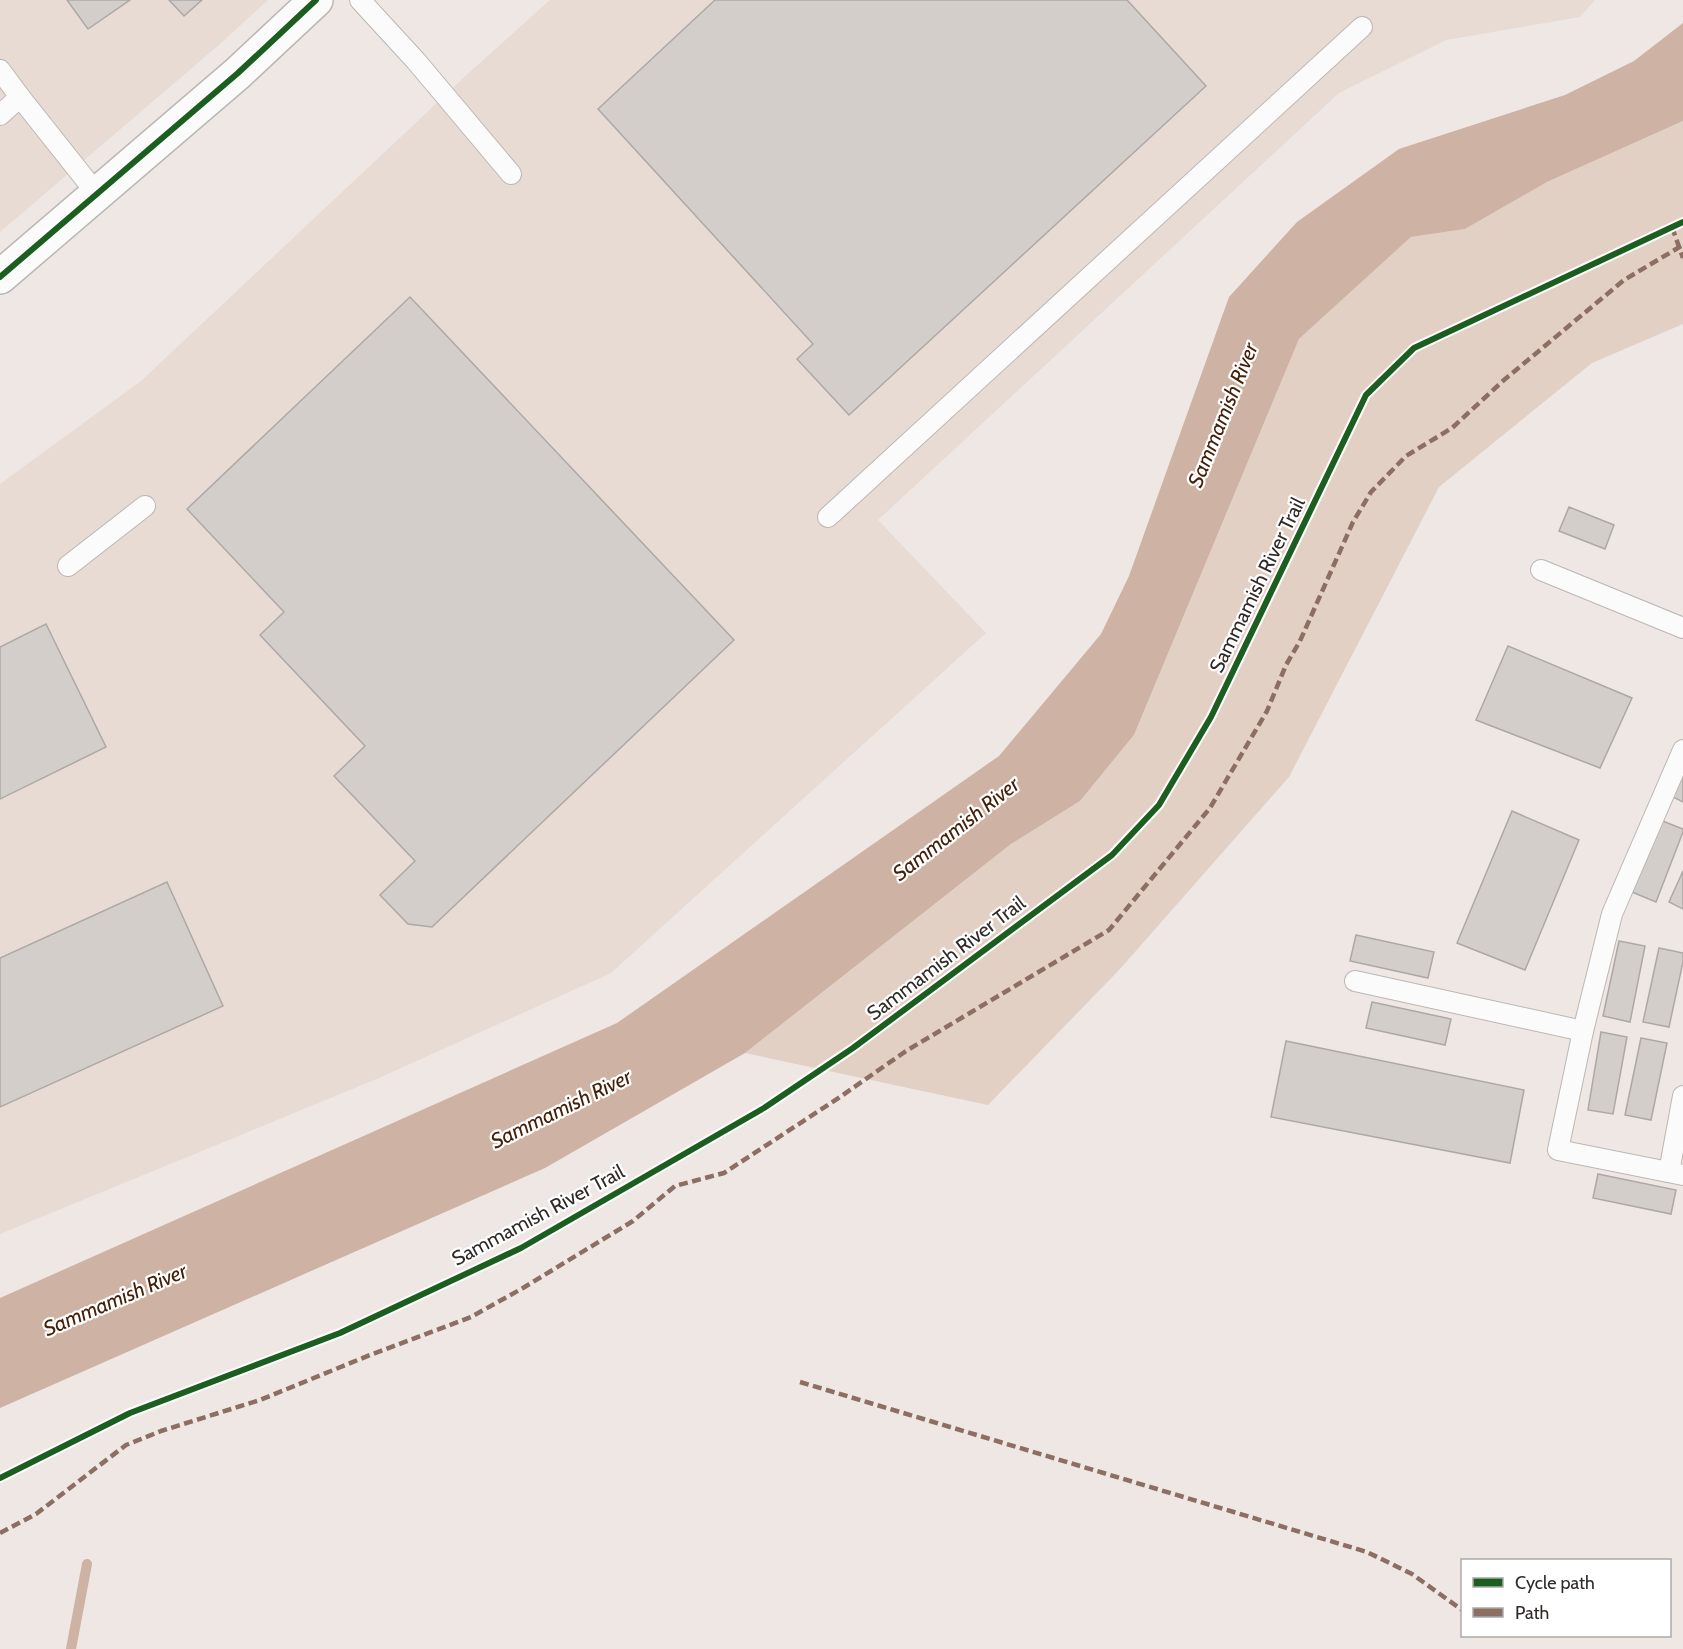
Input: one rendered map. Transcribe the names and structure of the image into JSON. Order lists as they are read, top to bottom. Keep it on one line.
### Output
{"streets":{"cycle path":["Sammamish River Trail"]},"water":["Sammamish River"],"legend":["Cycle path","Path"]}
